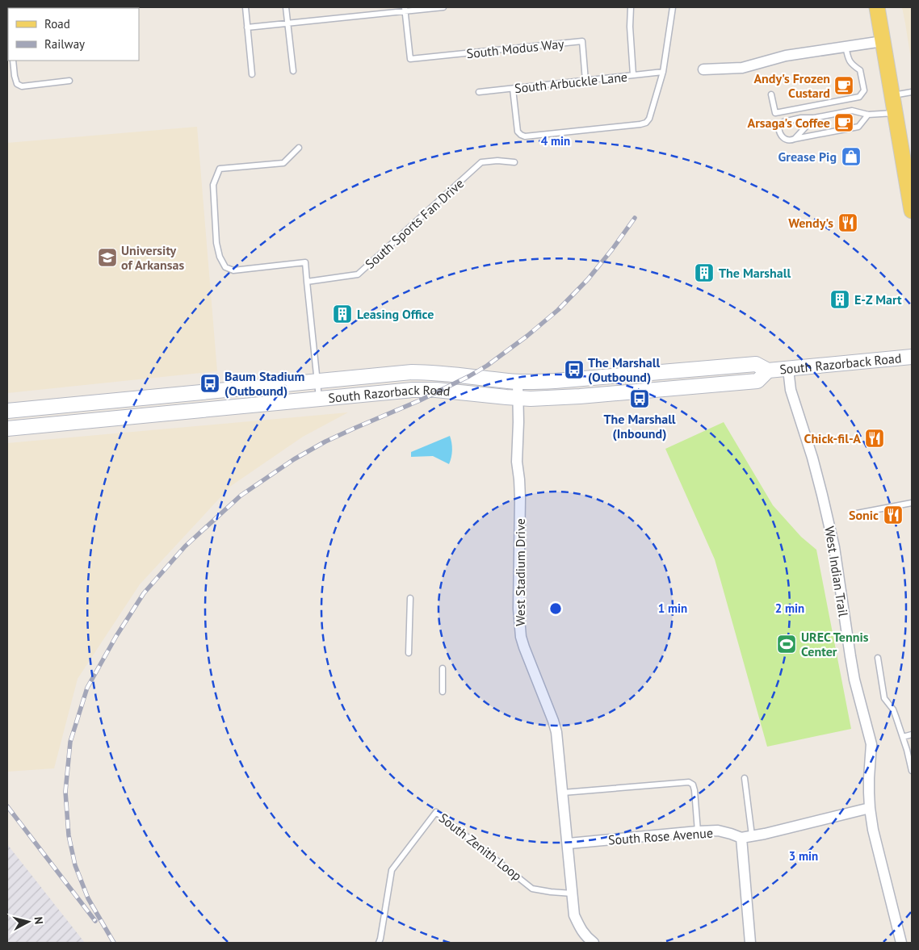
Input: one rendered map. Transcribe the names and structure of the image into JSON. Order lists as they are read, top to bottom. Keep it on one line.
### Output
{"streets":{"main road":["South Razorback Road"],"street":["West Indian Trail","West Stadium Drive","South Rose Avenue"],"lane":["South Modus Way","South Arbuckle Lane","South Sports Fan Drive","South Zenith Loop"]},"crossings":[["South Modus Way","South Arbuckle Lane"],["South Razorback Road","West Indian Trail"],["South Razorback Road","West Stadium Drive"],["West Indian Trail","South Rose Avenue"],["West Stadium Drive","South Rose Avenue"],["West Stadium Drive","South Zenith Loop"]],"places":{"cafe":["Andy's Frozen Custard","Arsaga's Coffee"],"shop":["Grease Pig"],"restaurant":["Wendy's","Chick-fil-A","Sonic"],"school or university":["University of Arkansas"],"building":["The Marshall","E-Z Mart","Leasing Office"],"bus stop":["The Marshall (Outbound)","Baum Stadium (Outbound)","The Marshall (Inbound)"],"sports":["UREC Tennis Center"]},"legend":["Road","Railway"],"north":"right","rings":["4 min","1 min","2 min","3 min"]}
